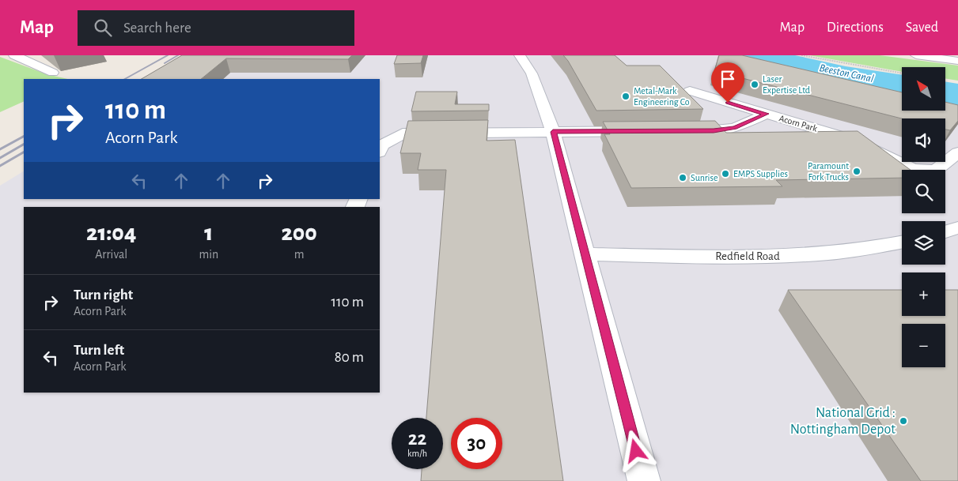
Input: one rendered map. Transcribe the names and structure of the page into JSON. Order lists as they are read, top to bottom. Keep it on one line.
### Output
{"streets":{"street":["Acorn Park","Redfield Road"]},"water":["Beeston Canal"],"places":["Laser Expertise Ltd","Metal-Mark Engineering Co","Paramount Fork Trucks","EMPS Supplies","Sunrise","National Grid : Nottingham Depot"],"north":"top left","page":{"header":"Map","search":"Search here","nav":["Map","Directions","Saved"],"map_buttons":["+","−"],"turn":["110 m","Acorn Park"],"eta":["21:04","Arrival","1","min","200","m"],"list":[{"name":"Turn right","note":"Acorn Park","value":"110 m"},{"name":"Turn left","note":"Acorn Park","value":"80 m"}],"speed":"22 km/h","limit":"30"}}
